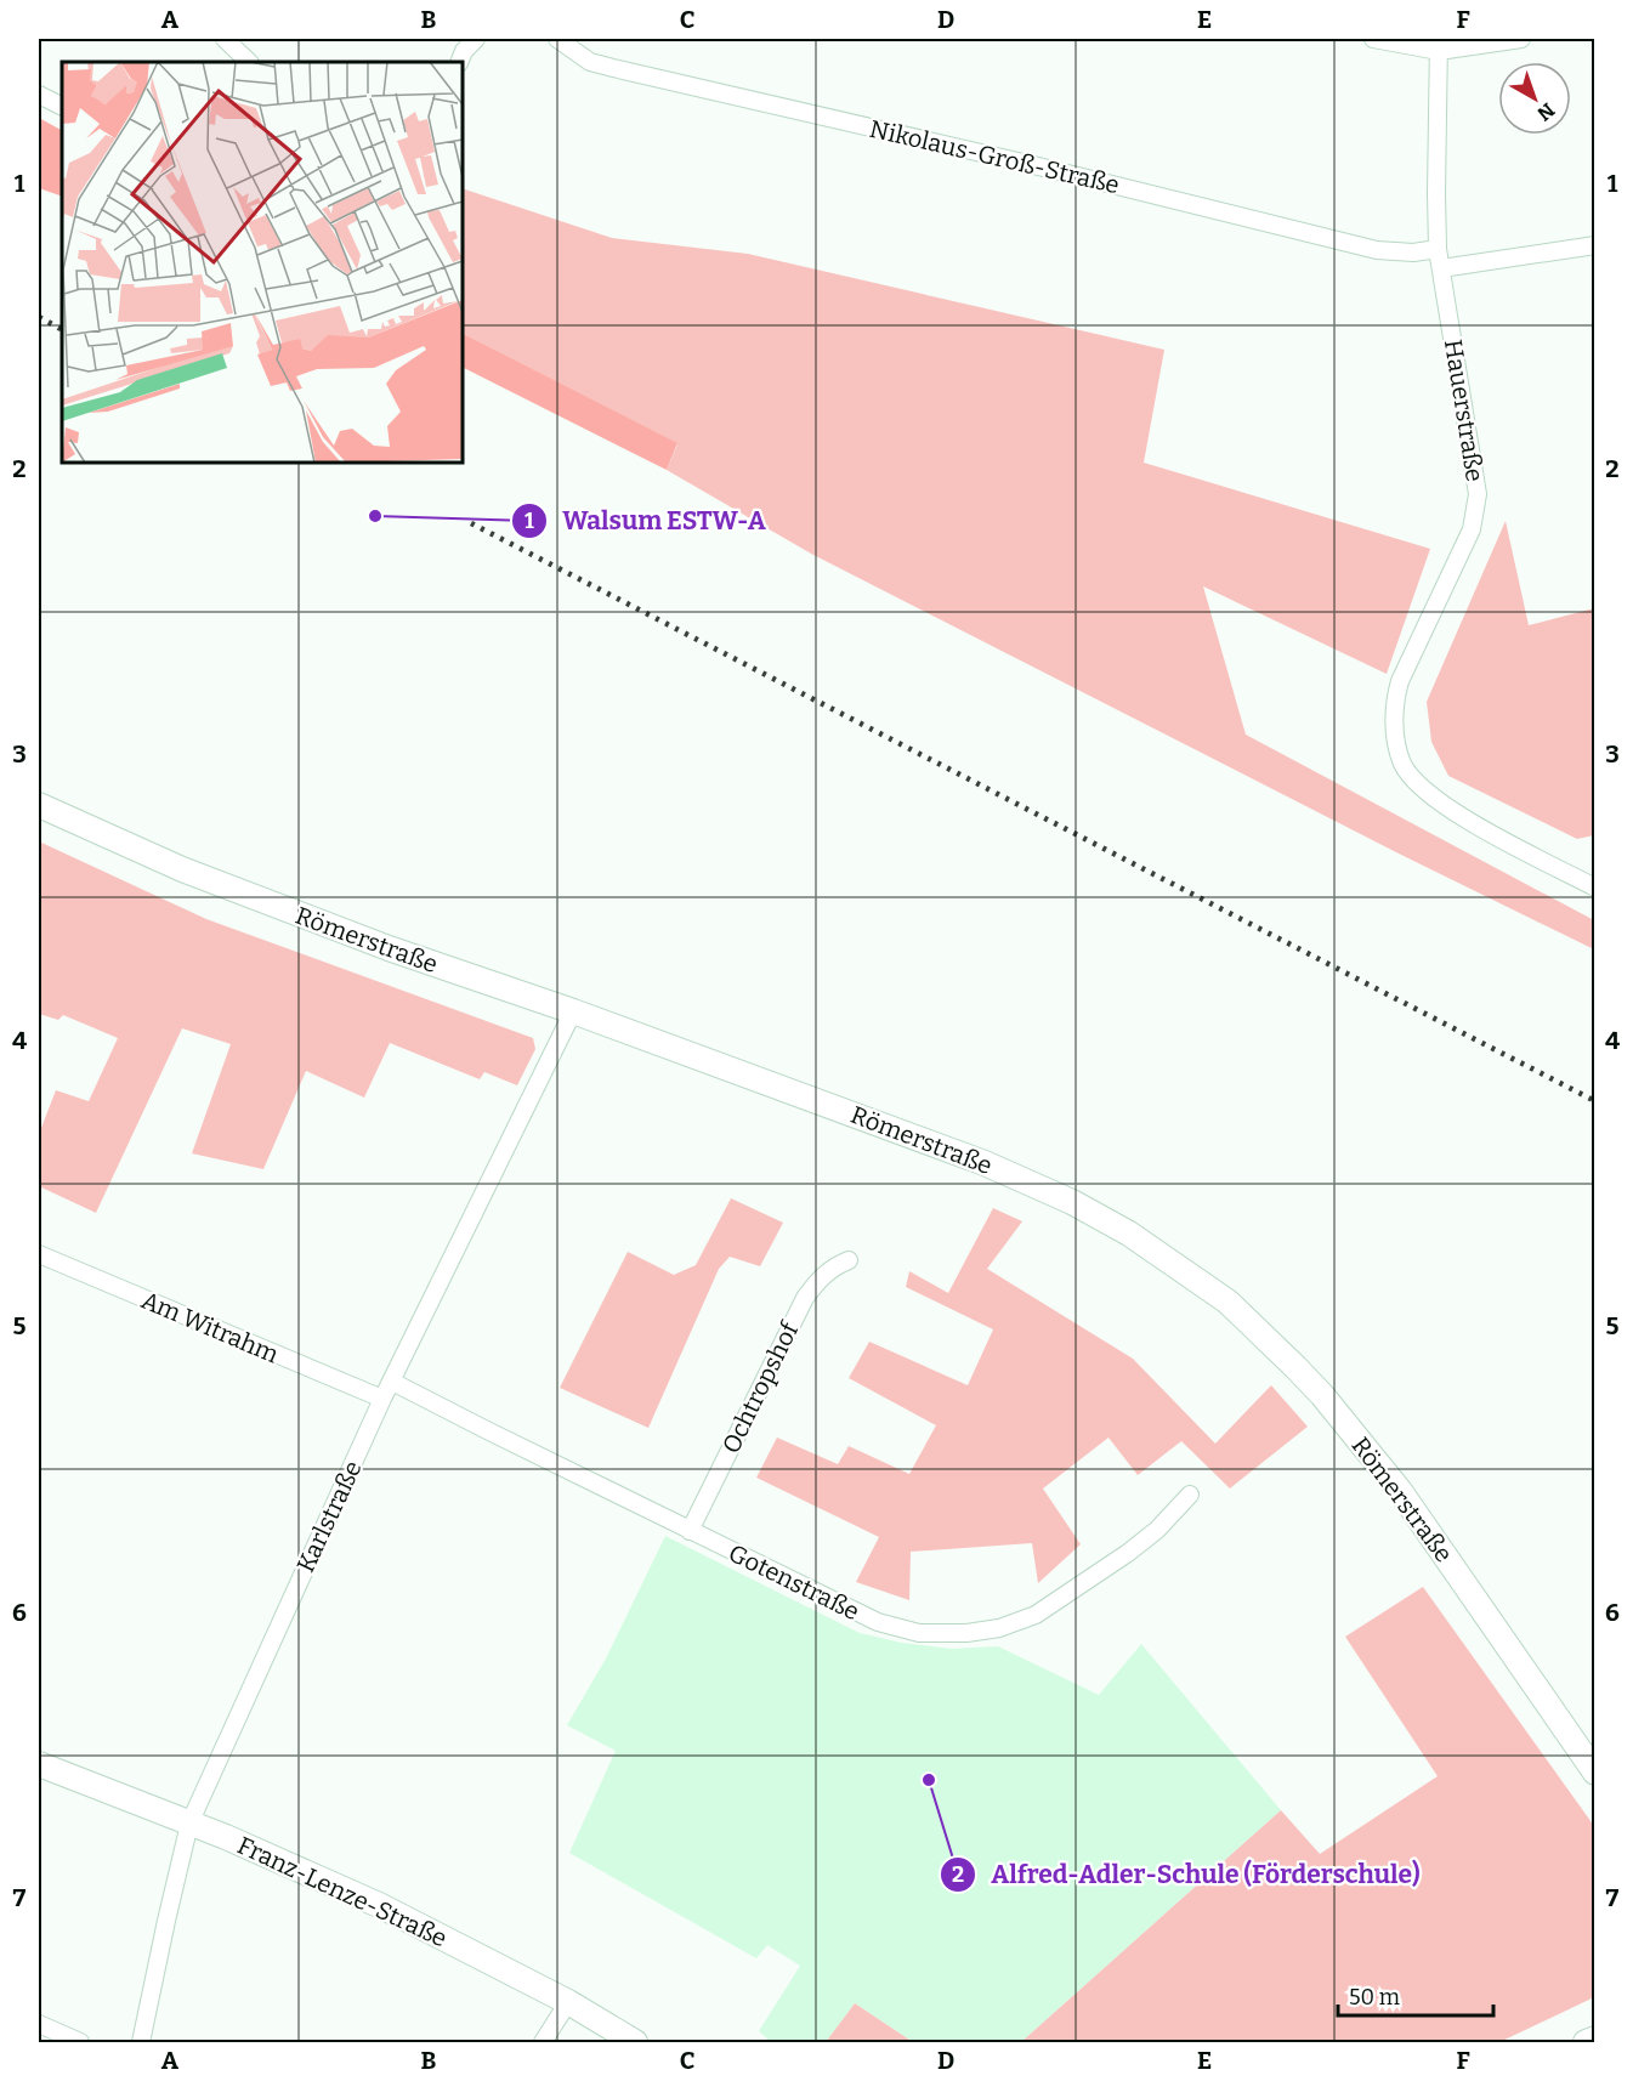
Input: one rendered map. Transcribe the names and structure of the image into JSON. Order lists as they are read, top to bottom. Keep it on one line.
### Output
{"streets":{"main road":["Römerstraße","Franz-Lenze-Straße"],"street":["Nikolaus-Groß-Straße","Hauerstraße","Am Witrahm","Ochtropshof","Karlstraße","Gotenstraße"]},"crossings":[["Nikolaus-Groß-Straße","Hauerstraße"],["Römerstraße","Karlstraße"],["Am Witrahm","Karlstraße"],["Ochtropshof","Gotenstraße"],["Karlstraße","Gotenstraße"],["Karlstraße","Franz-Lenze-Straße"]],"places":["Walsum ESTW-A","Alfred-Adler-Schule (Förderschule)"],"scale_bar":"50 m","north":"bottom right","grid":{"columns":["A","B","C","D","E","F"],"rows":["1","2","3","4","5","6","7"]}}
